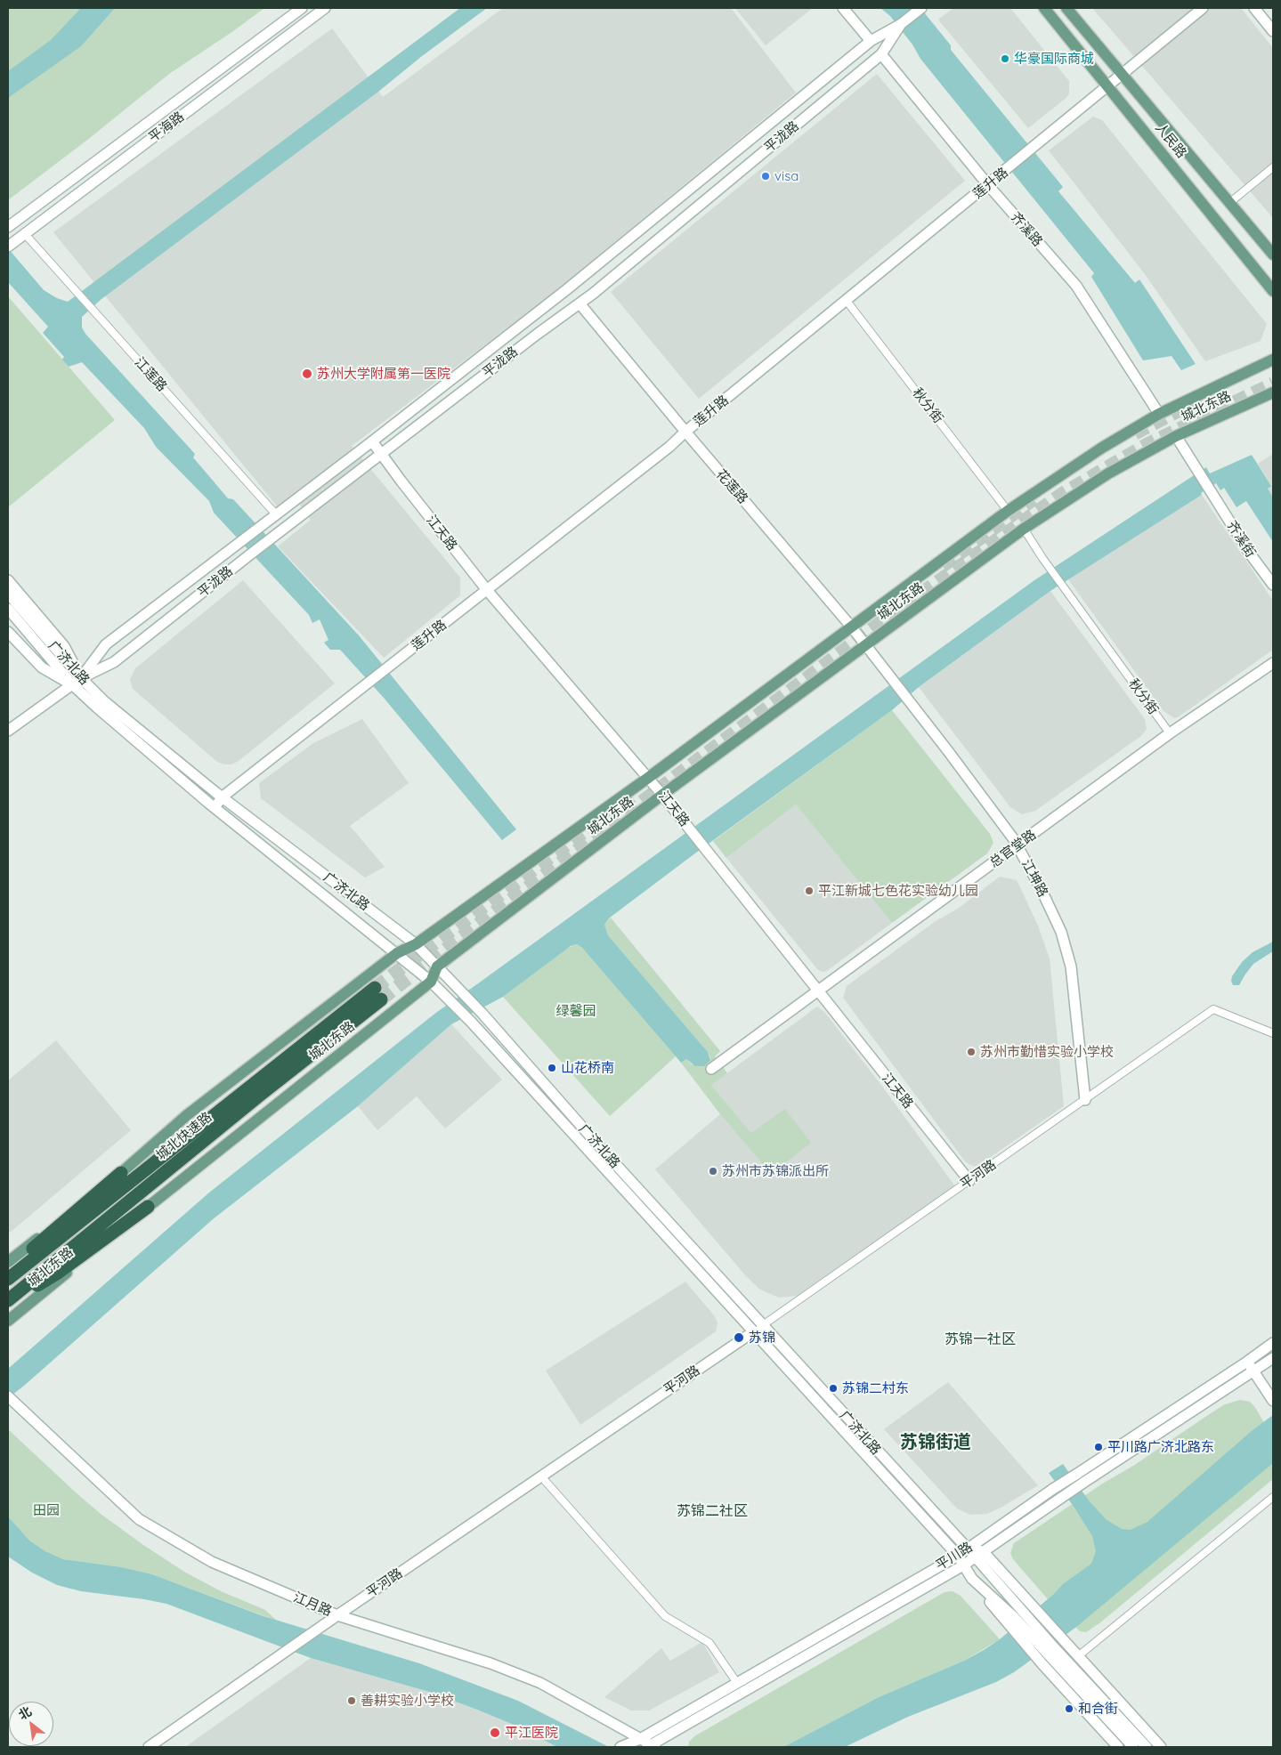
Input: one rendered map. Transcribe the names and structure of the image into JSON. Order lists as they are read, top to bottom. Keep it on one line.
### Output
{"streets":{"highway":["城北快速路"],"main road":["人民路","城北东路"],"street":["平海路","平泷路","莲升路","齐溪路","江莲路","秋分街","花莲路","江天路","齐溪街","广济北路","总官堂路","江坤路","平河路","平川路","江月路"]},"crossings":[["平海路","江莲路"],["平泷路","齐溪路"],["平泷路","江莲路"],["平泷路","花莲路"],["平泷路","江天路"],["平泷路","广济北路"],["人民路","莲升路"],["莲升路","齐溪路"],["莲升路","秋分街"],["莲升路","花莲路"],["莲升路","江天路"],["莲升路","广济北路"],["齐溪路","城北东路"],["秋分街","城北东路"],["秋分街","总官堂路"],["城北东路","花莲路"],["城北东路","江天路"],["城北东路","齐溪街"],["城北东路","广济北路"],["花莲路","江坤路"],["江天路","总官堂路"],["江天路","平河路"],["广济北路","平河路"],["广济北路","平川路"],["总官堂路","江坤路"],["江坤路","平河路"],["平河路","江月路"],["平川路","江月路"]],"districts":["苏锦一社区","苏锦街道","苏锦二社区"],"parks":["绿馨园","田园"],"places":["华豪国际商城","visa","苏州大学附属第一医院","平江新城七色花实验幼儿园","苏州市勤惜实验小学校","山花桥南","苏州市苏锦派出所","苏锦","苏锦二村东","平川路广济北路东","善耕实验小学校","和合街","平江医院"],"north":"top left"}
